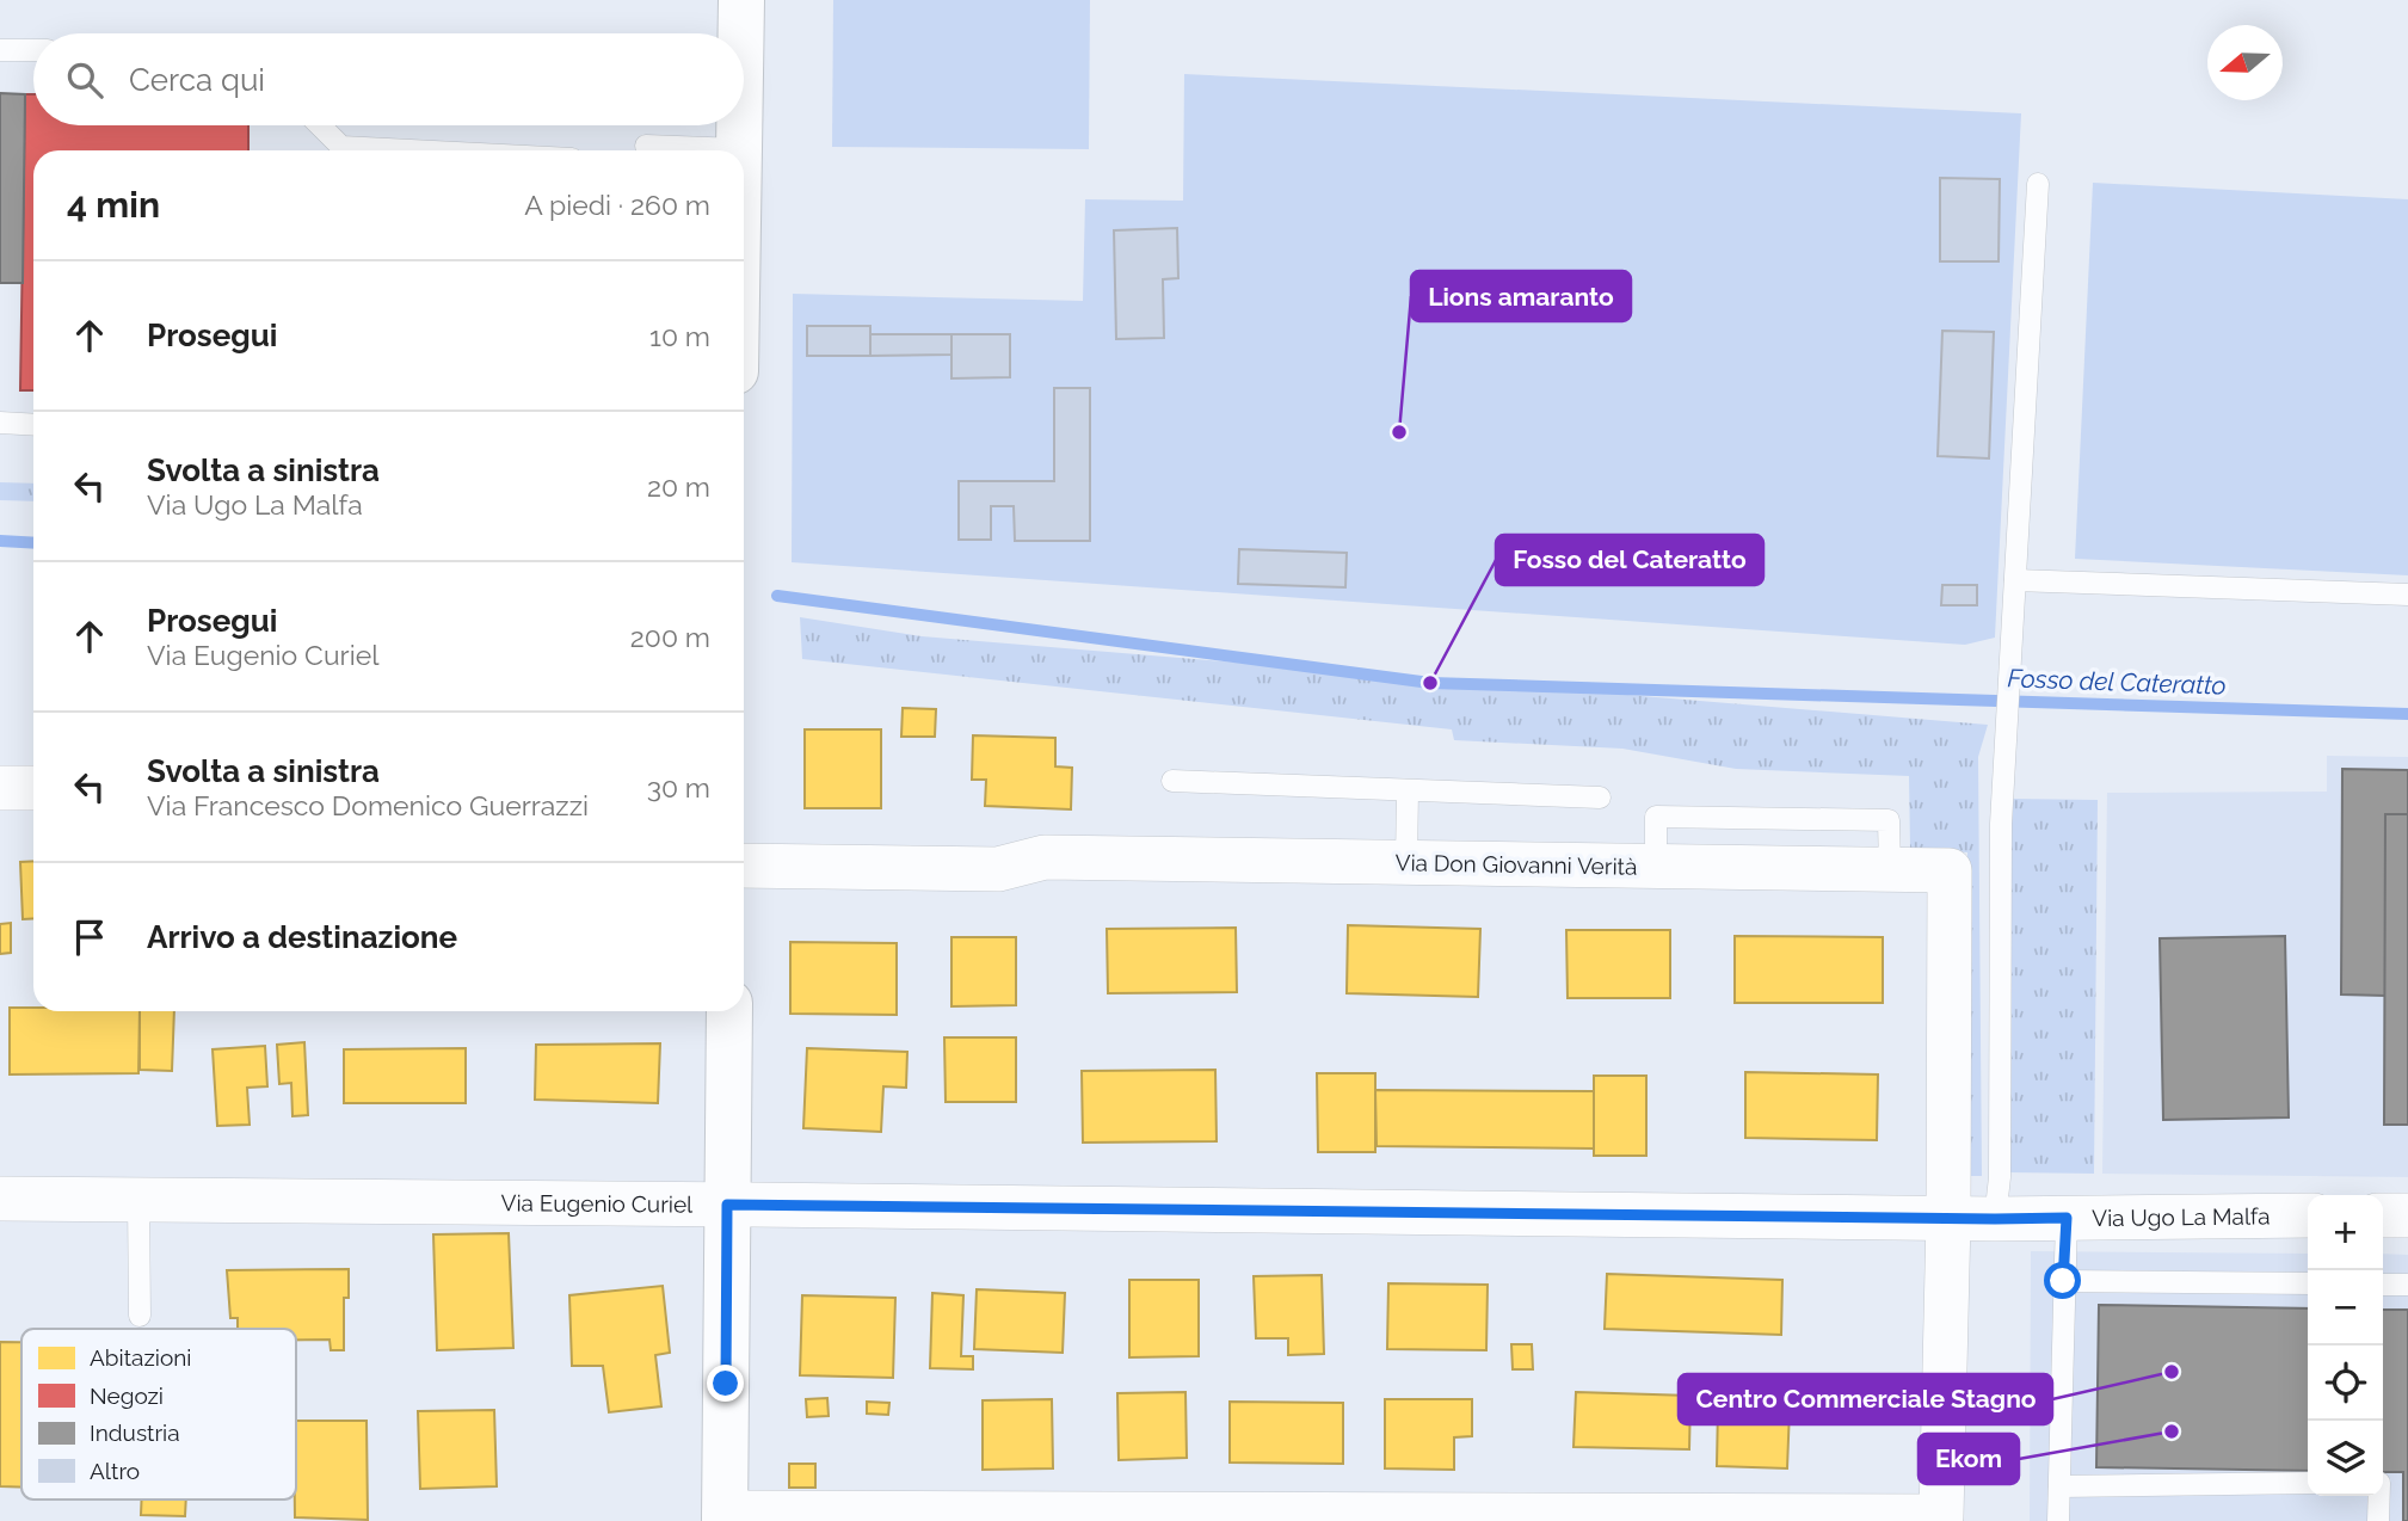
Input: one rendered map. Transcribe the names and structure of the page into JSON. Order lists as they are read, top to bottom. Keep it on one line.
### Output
{"streets":{"street":["Via Don Giovanni Verità","Via Eugenio Curiel","Via Ugo La Malfa"]},"crossings":[["Via Don Giovanni Verità","Via Eugenio Curiel"],["Via Don Giovanni Verità","Via Ugo La Malfa"],["Via Eugenio Curiel","Via Ugo La Malfa"]],"water":["Fosso del Cateratto"],"places":["Lions amaranto","Fosso del Cateratto","Centro Commerciale Stagno","Ekom"],"legend":["Abitazioni","Negozi","Industria","Altro"],"north":"left","page":{"search":"Cerca qui","heading":["4 min","A piedi · 260 m"],"list":[["Prosegui","10 m"],["Svolta a sinistra","Via Ugo La Malfa","20 m"],["Prosegui","Via Eugenio Curiel","200 m"],["Svolta a sinistra","Via Francesco Domenico Guerrazzi","30 m"],"Arrivo a destinazione"],"map_buttons":["+","−"]}}
